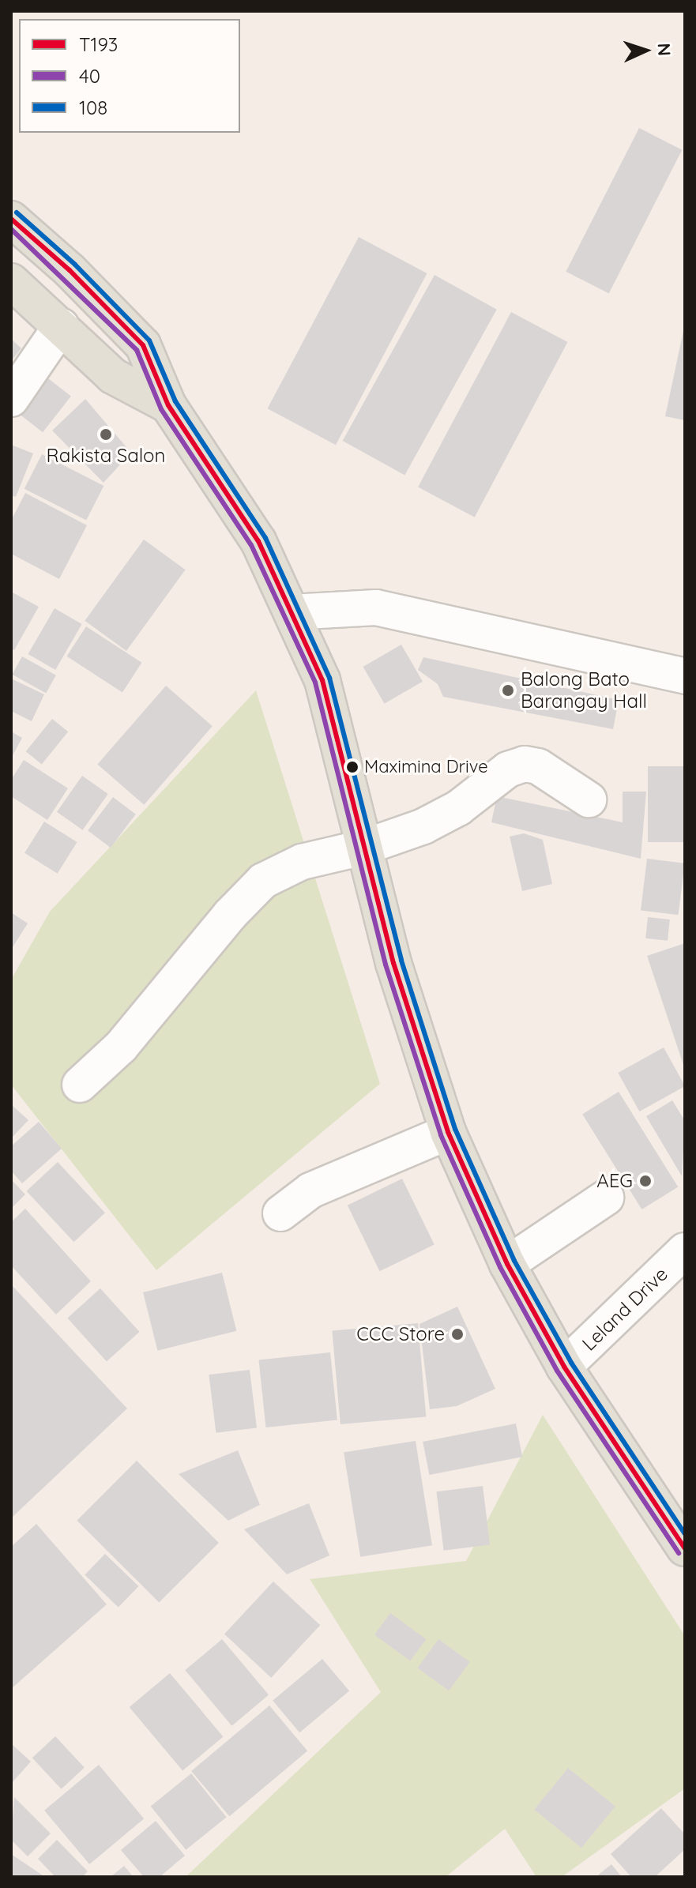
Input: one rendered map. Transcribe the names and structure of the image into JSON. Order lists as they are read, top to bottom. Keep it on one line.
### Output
{"streets":{"street":["Leland Drive"]},"places":["Rakista Salon","Balong Bato Barangay Hall","Maximina Drive","AEG","CCC Store"],"lines":["transit line 108","transit line T193","transit line 40"],"legend":["T193","40","108"],"north":"right"}
